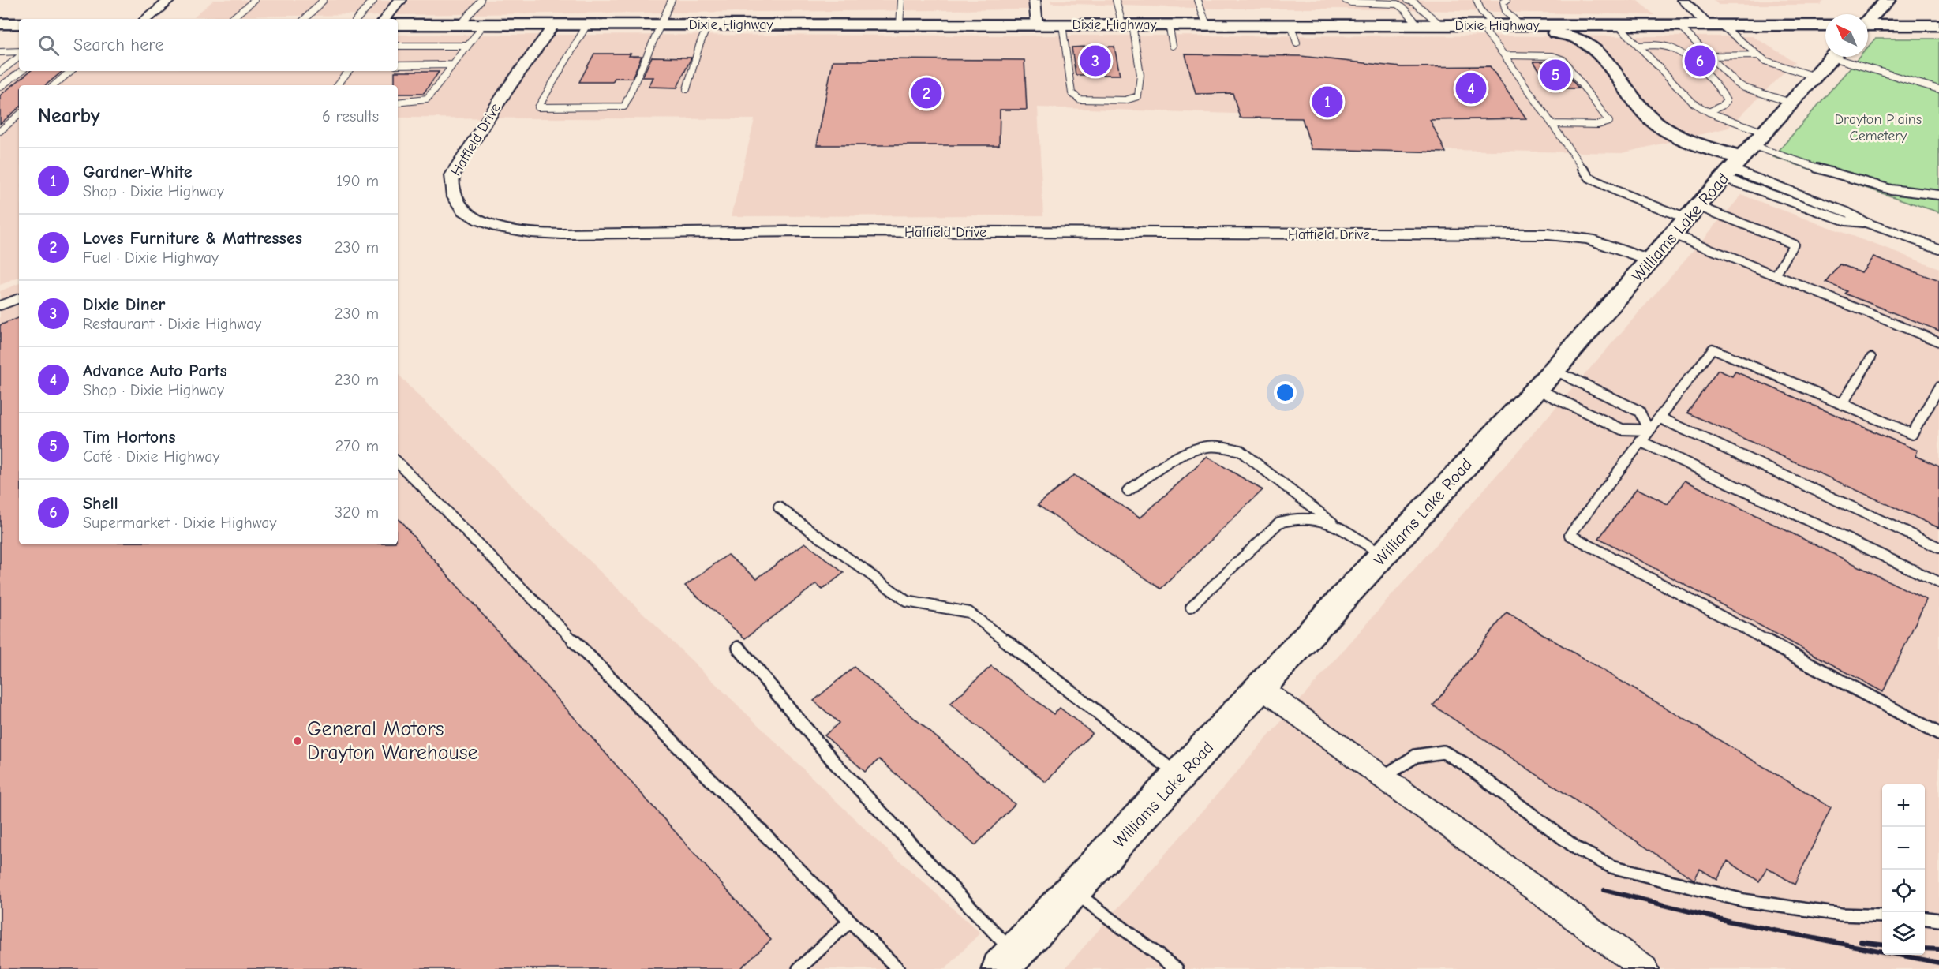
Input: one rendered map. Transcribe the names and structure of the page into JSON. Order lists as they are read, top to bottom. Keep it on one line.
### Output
{"streets":{"main road":["Dixie Highway","Williams Lake Road"],"street":["Hatfield Drive"]},"crossings":[["Dixie Highway","Hatfield Drive"],["Hatfield Drive","Williams Lake Road"]],"parks":["Drayton Plains Cemetery"],"places":["General Motors Drayton Warehouse"],"north":"top left","page":{"search":"Search here","pins":["3","6","5","4","2","1"],"heading":["Nearby","6 results"],"list":[{"mark":"1","name":"Gardner-White","note":"Shop · Dixie Highway","value":"190 m"},{"mark":"2","name":"Loves Furniture & Mattresses","note":"Fuel · Dixie Highway","value":"230 m"},{"mark":"3","name":"Dixie Diner","note":"Restaurant · Dixie Highway","value":"230 m"},{"mark":"4","name":"Advance Auto Parts","note":"Shop · Dixie Highway","value":"230 m"},{"mark":"5","name":"Tim Hortons","note":"Café · Dixie Highway","value":"270 m"},{"mark":"6","name":"Shell","note":"Supermarket · Dixie Highway","value":"320 m"}],"map_buttons":["+","−"]}}
